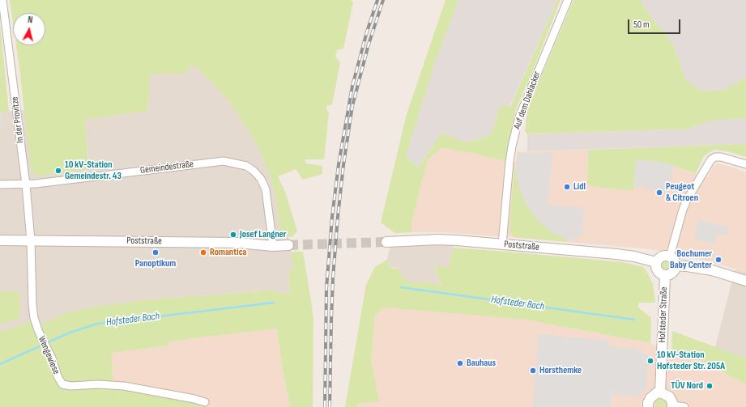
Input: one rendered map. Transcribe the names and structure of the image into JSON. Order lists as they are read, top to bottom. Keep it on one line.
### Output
{"streets":{"street":["Auf dem Dahlacker","In der Provitze","Gemeindestraße","Poststraße","Hofsteder Straße","Wengewiese"]},"crossings":[["Auf dem Dahlacker","Poststraße"],["In der Provitze","Gemeindestraße"],["In der Provitze","Poststraße"],["In der Provitze","Wengewiese"],["Gemeindestraße","Poststraße"],["Poststraße","Hofsteder Straße"],["Poststraße","Wengewiese"]],"water":["Hofsteder Bach"],"places":["10 kV-Station Gemeindestr. 43","Lidl","Peugeot & Citroen","Josef Langner","Panoptikum","Romantica","Bochumer Baby Center","10 kV-Station Hofsteder Str. 205A","Bauhaus","Horsthemke","TÜV Nord"],"scale_bar":"50 m","north":"top"}
